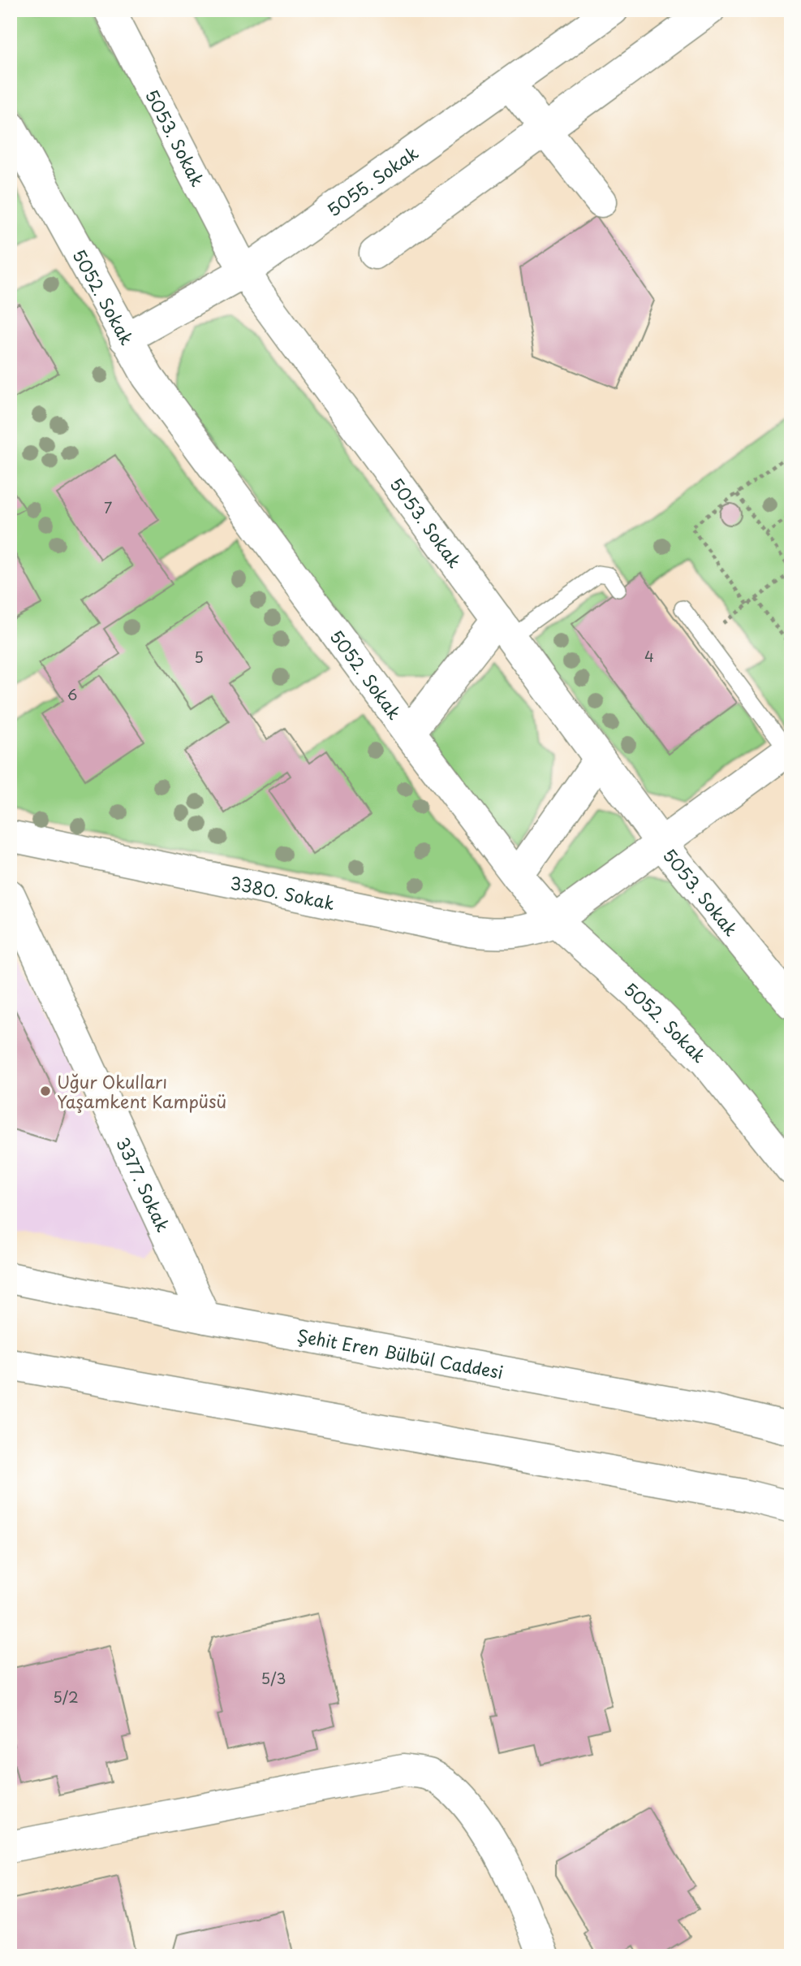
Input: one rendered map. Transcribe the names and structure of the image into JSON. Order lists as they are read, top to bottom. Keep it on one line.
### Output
{"streets":{"street":["5053. Sokak","5055. Sokak","5052. Sokak","3380. Sokak","3377. Sokak","Şehit Eren Bülbül Caddesi"]},"crossings":[["5053. Sokak","5055. Sokak"],["5053. Sokak","3380. Sokak"],["5055. Sokak","5052. Sokak"],["5052. Sokak","3380. Sokak"],["3377. Sokak","Şehit Eren Bülbül Caddesi"]],"places":["Uğur Okulları Yaşamkent Kampüsü"],"house_numbers":["7","4","5","6","5/3","5/2"]}
